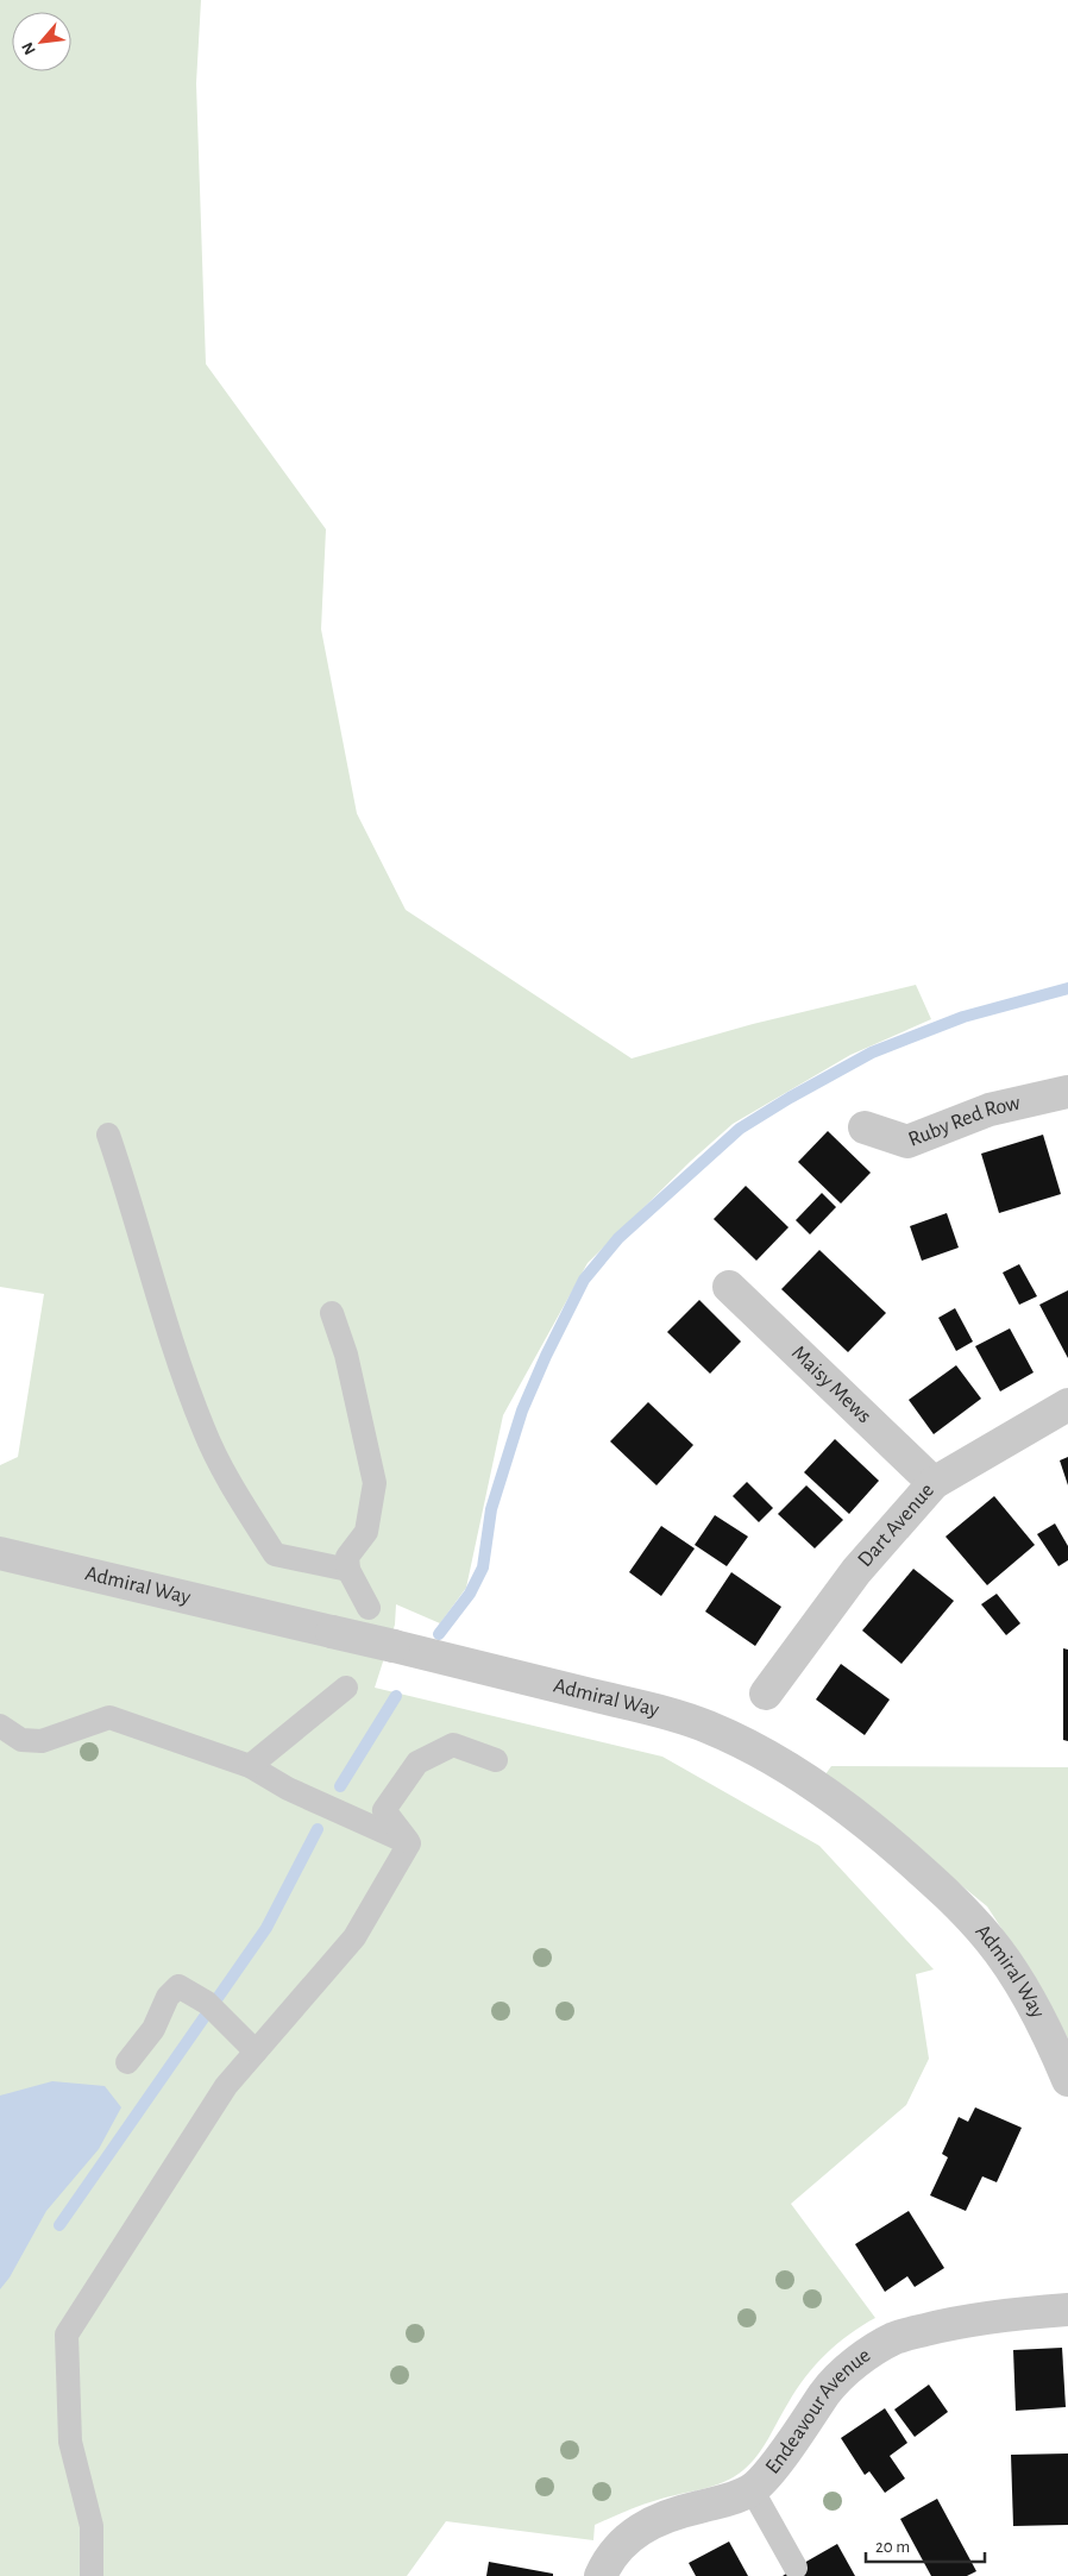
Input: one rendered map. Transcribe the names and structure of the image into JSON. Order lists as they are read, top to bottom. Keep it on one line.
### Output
{"streets":{"street":["Ruby Red Row","Maisy Mews","Dart Avenue","Admiral Way","Endeavour Avenue"]},"crossings":[["Maisy Mews","Dart Avenue"]],"scale_bar":"20 m","north":"bottom left"}
